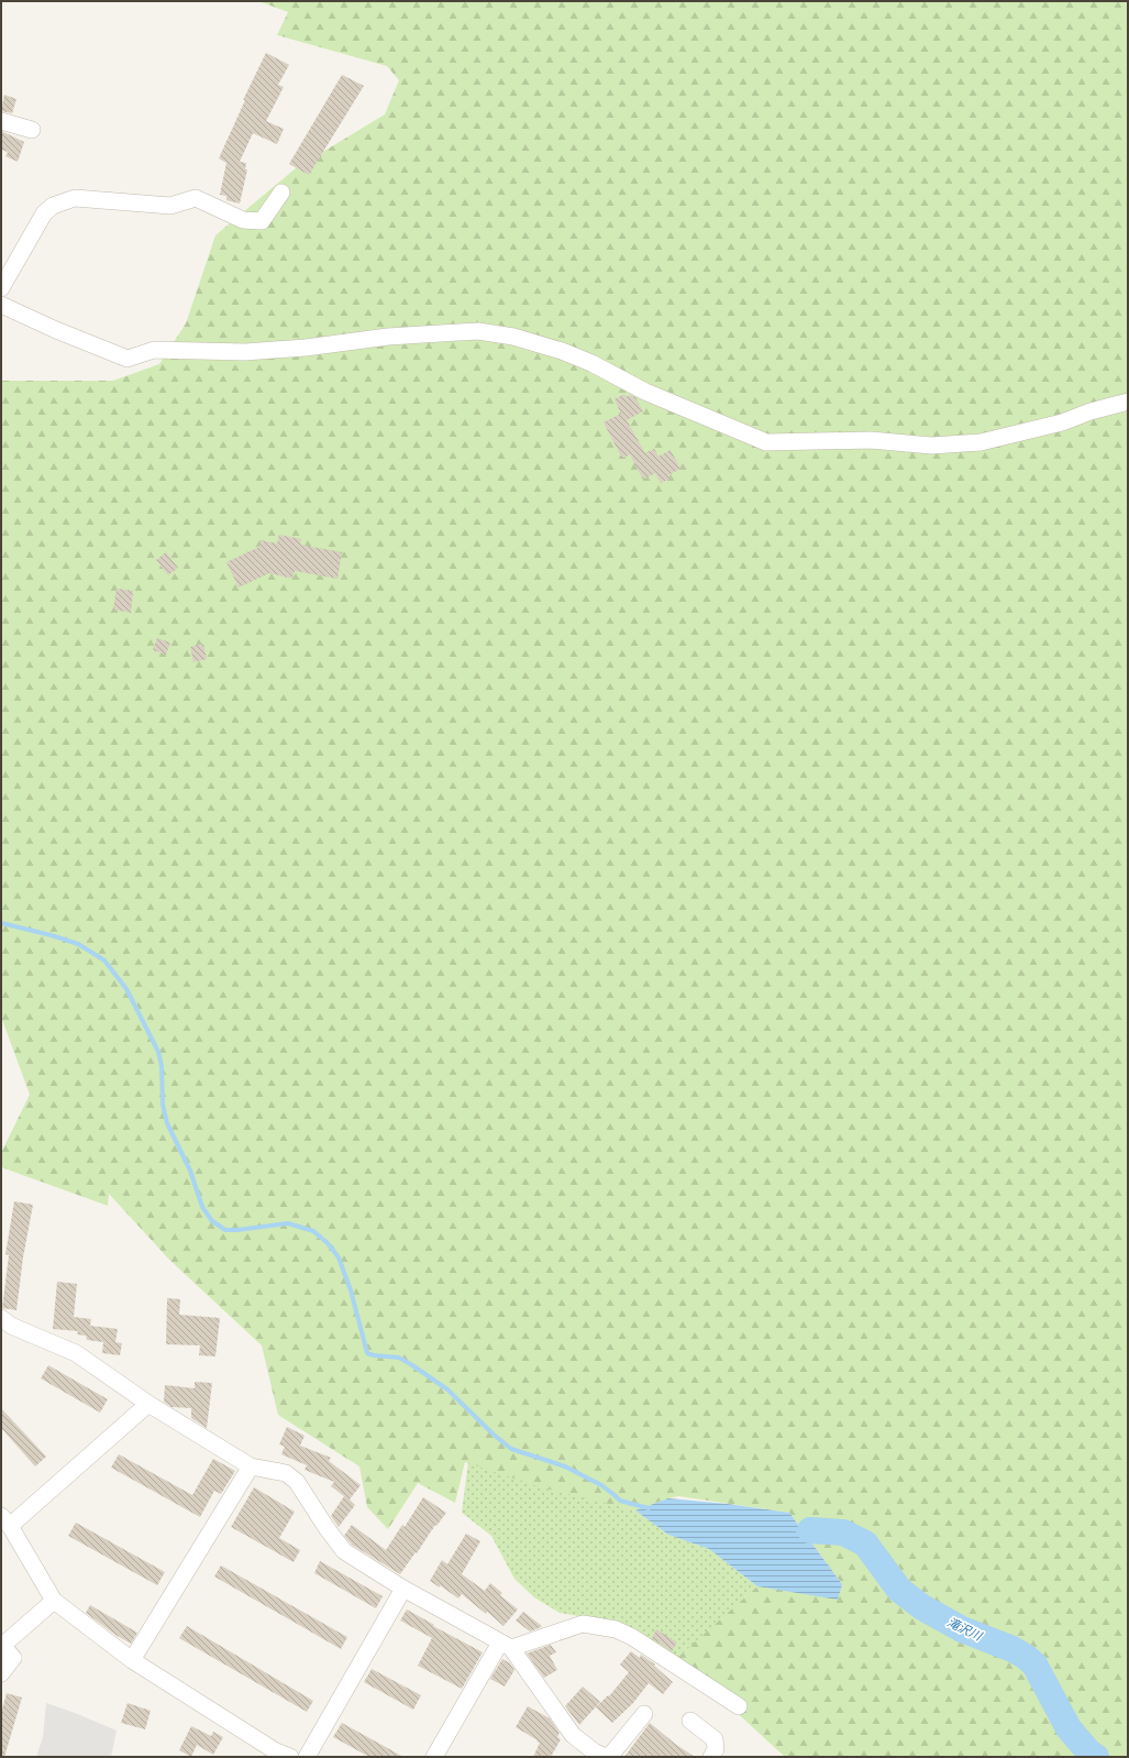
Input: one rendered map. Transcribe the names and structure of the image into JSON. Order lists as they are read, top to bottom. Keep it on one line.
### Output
{"water":["滝沢川"]}
